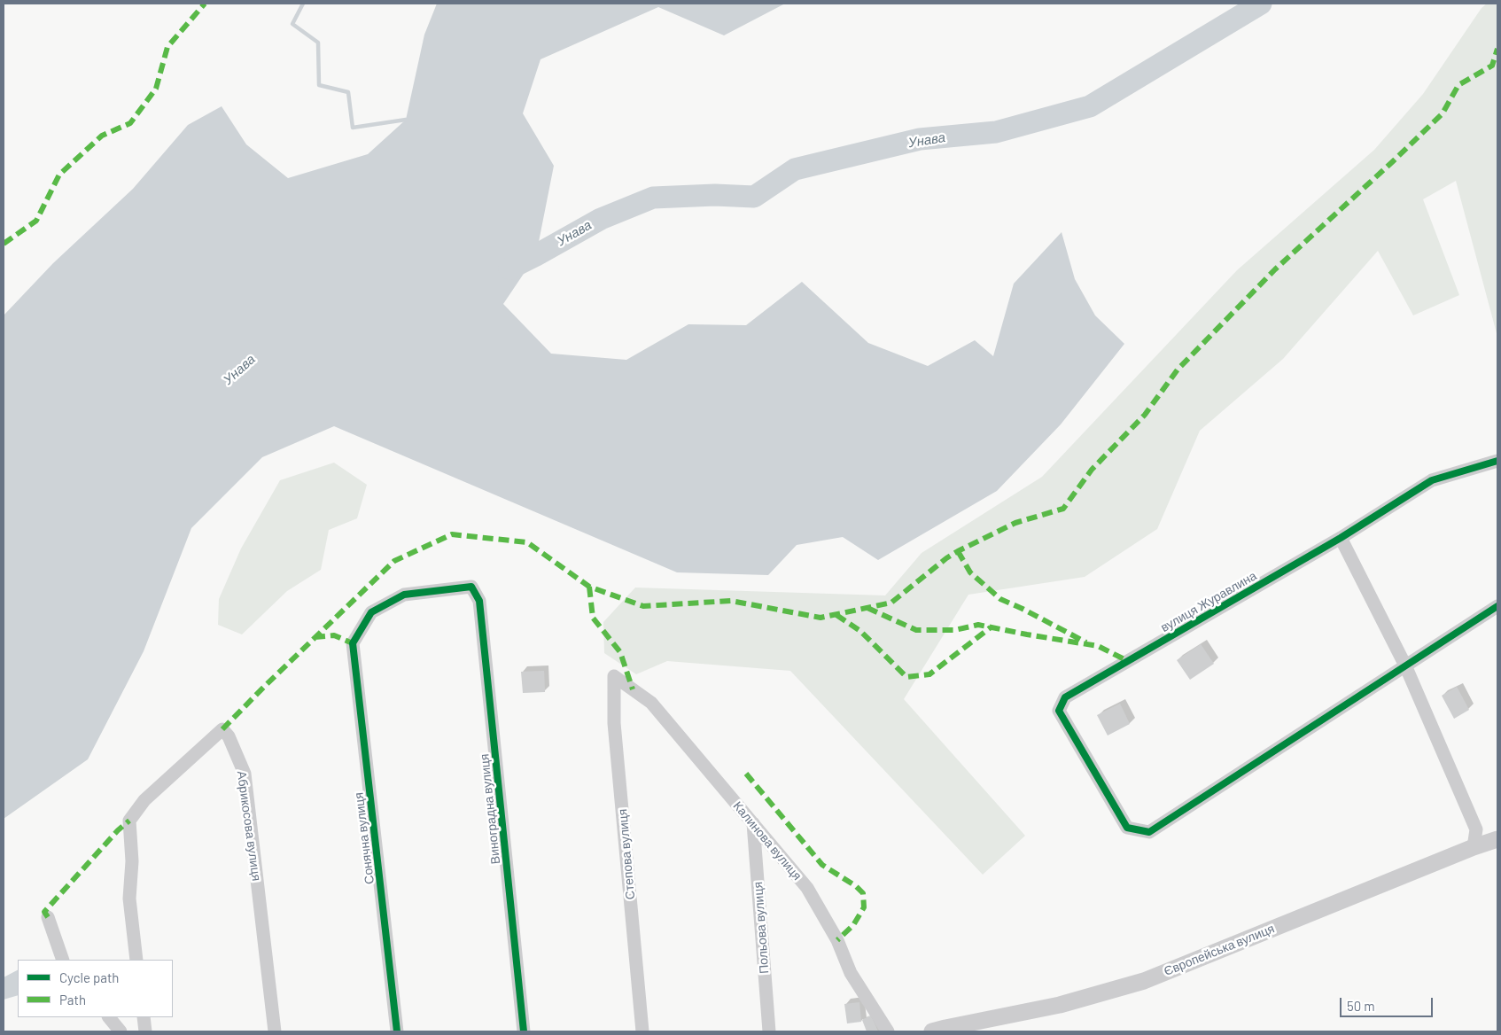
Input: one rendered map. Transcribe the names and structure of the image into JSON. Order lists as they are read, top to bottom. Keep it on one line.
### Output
{"streets":{"street":["вулиця Журавлина","Виноградна вулиця","Абрикосова вулиця","Сонячна вулиця","Калинова вулиця","Степова вулиця","Польова вулиця","Європейська вулиця"]},"crossings":[["Виноградна вулиця","Сонячна вулиця"],["Калинова вулиця","Степова вулиця"],["Калинова вулиця","Польова вулиця"]],"water":["Унава"],"legend":["Cycle path","Path"],"scale_bar":"50 m"}
